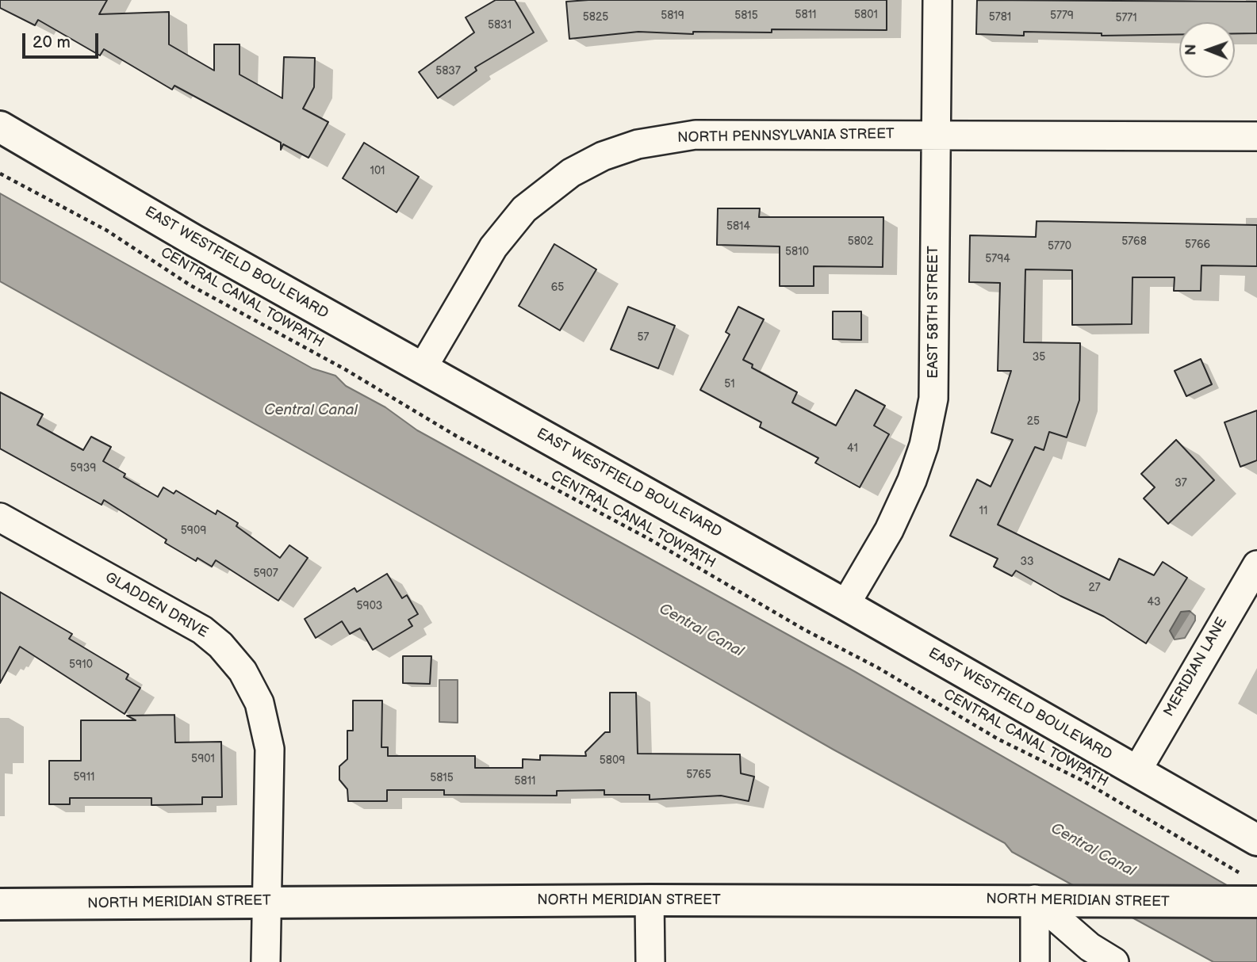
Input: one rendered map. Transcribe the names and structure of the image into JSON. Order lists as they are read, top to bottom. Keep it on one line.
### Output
{"streets":{"main road":["EAST WESTFIELD BOULEVARD","NORTH MERIDIAN STREET"],"street":["NORTH PENNSYLVANIA STREET","EAST 58TH STREET","GLADDEN DRIVE","MERIDIAN LANE"],"path":["CENTRAL CANAL TOWPATH"]},"crossings":[["NORTH PENNSYLVANIA STREET","EAST WESTFIELD BOULEVARD"],["NORTH PENNSYLVANIA STREET","EAST 58TH STREET"],["EAST WESTFIELD BOULEVARD","EAST 58TH STREET"],["EAST WESTFIELD BOULEVARD","MERIDIAN LANE"],["CENTRAL CANAL TOWPATH","NORTH MERIDIAN STREET"],["GLADDEN DRIVE","NORTH MERIDIAN STREET"]],"water":["Central Canal"],"house_numbers":["5811","5801","5819","5815","5779","5825","5781","5771","5831","5837","101","5814","5802","5768","5766","5770","5810","5794","65","57","35","51","25","41","5939","37","11","5909","33","5907","27","43","5903","5910","5901","5809","5765","5911","5815","5811"],"scale_bar":"20 m","north":"left"}
